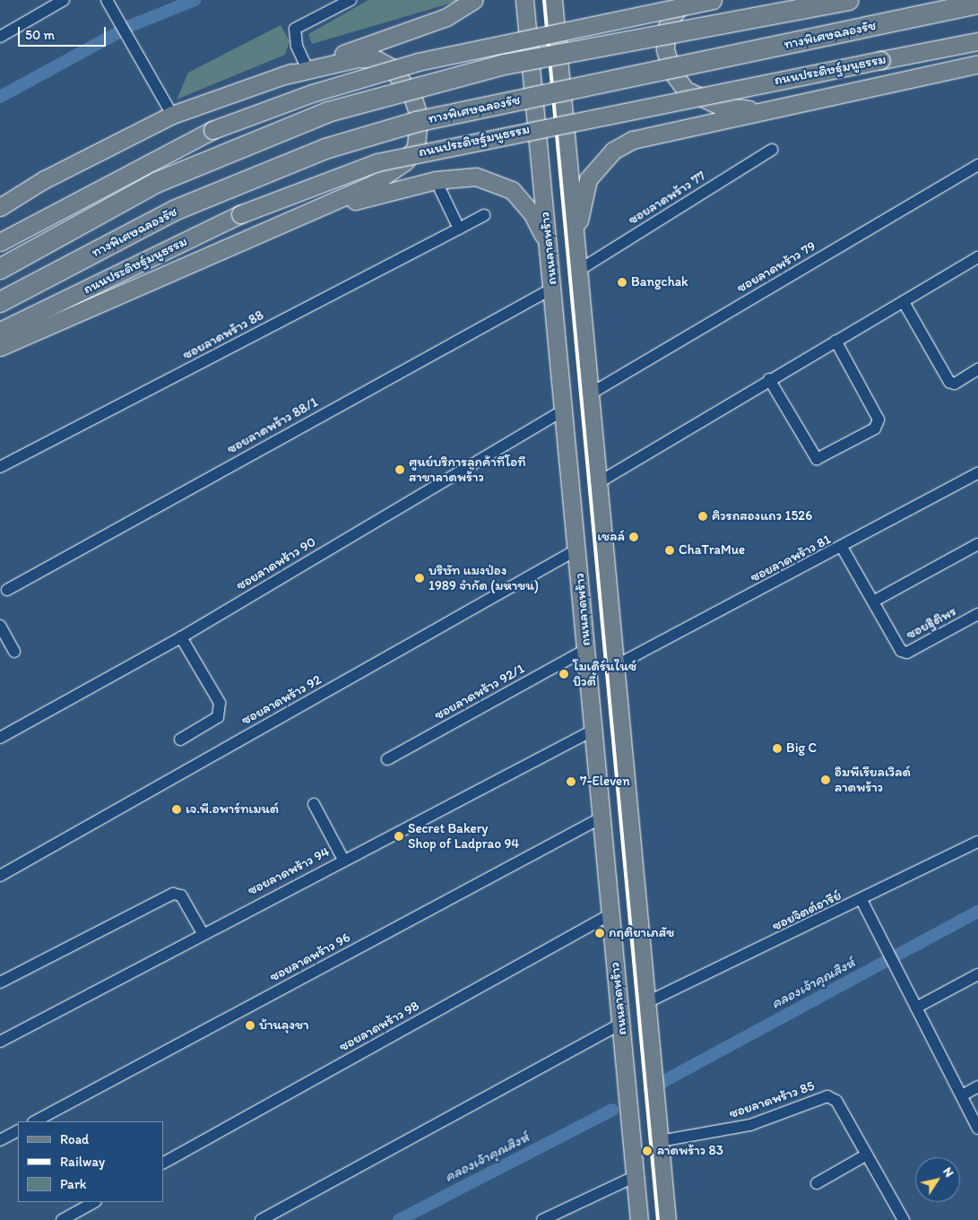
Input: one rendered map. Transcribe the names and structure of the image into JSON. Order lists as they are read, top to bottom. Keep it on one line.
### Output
{"streets":{"highway":["ทางพิเศษฉลองรัช"],"main road":["ถนนประดิษฐ์มนูธรรม","ถนนลาดพร้าว"],"street":["ซอยลาดพร้าว 77","ซอยลาดพร้าว 79","ซอยลาดพร้าว 88","ซอยลาดพร้าว 88/1","ซอยลาดพร้าว 81","ซอยลาดพร้าว 90","ซอยฐิติพร","ซอยลาดพร้าว 92/1","ซอยลาดพร้าว 92","ซอยลาดพร้าว 94","ซอยจิตต์อารีย์","ซอยลาดพร้าว 96","ซอยลาดพร้าว 98","ซอยลาดพร้าว 85"]},"crossings":[["ซอยลาดพร้าว 77","ถนนลาดพร้าว"],["ถนนลาดพร้าว","ซอยลาดพร้าว 79"],["ถนนลาดพร้าว","ซอยลาดพร้าว 88/1"],["ถนนลาดพร้าว","ซอยลาดพร้าว 81"],["ถนนลาดพร้าว","ซอยลาดพร้าว 90"],["ถนนลาดพร้าว","ซอยลาดพร้าว 92/1"],["ถนนลาดพร้าว","ซอยลาดพร้าว 92"],["ถนนลาดพร้าว","ซอยลาดพร้าว 94"],["ถนนลาดพร้าว","ซอยจิตต์อารีย์"],["ถนนลาดพร้าว","ซอยลาดพร้าว 96"],["ถนนลาดพร้าว","ซอยลาดพร้าว 98"],["ถนนลาดพร้าว","ซอยลาดพร้าว 85"],["ซอยลาดพร้าว 81","ซอยฐิติพร"]],"water":["คลองเจ้าคุณสิงห์"],"places":["Bangchak","ศูนย์บริการลูกค้าทีโอที สาขาลาดพร้าว","คิวรถสองแถว 1526","เชลล์","ChaTraMue","บริษัท แมงป่อง 1989 จำกัด (มหาชน)","โมเดิร์นไนซ์ บิวตี้","Big C","อิมพีเรียลเวิลด์ ลาดพร้าว","7-Eleven","เจ.พี.อพาร์ทเมนต์","Secret Bakery Shop of Ladprao 94","กฤติยาเภสัช","บ้านลุงชา","ลาดพร้าว 83"],"legend":["Road","Railway","Park"],"scale_bar":"50 m","north":"top right"}
